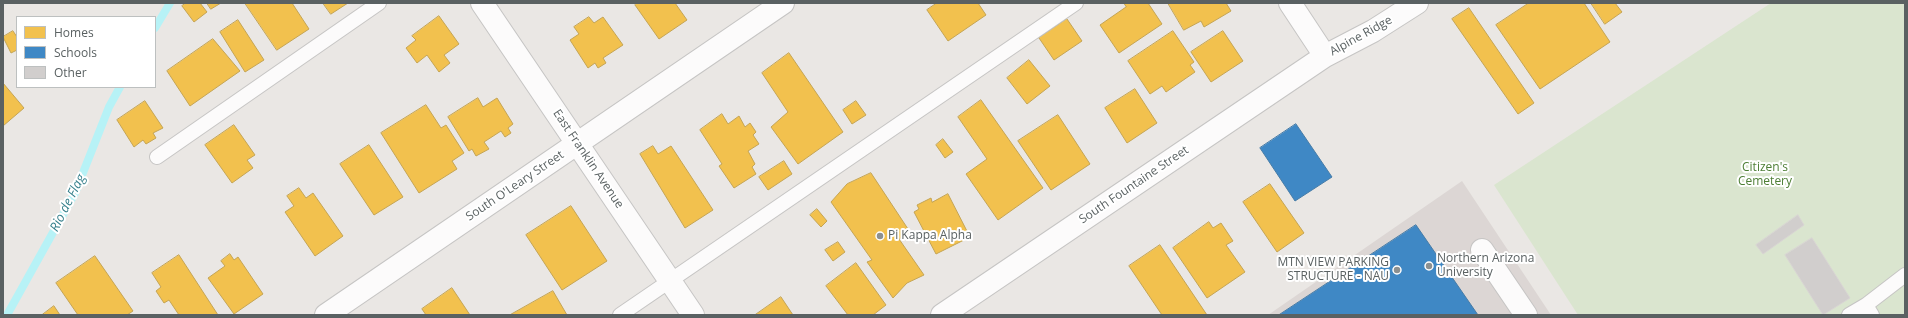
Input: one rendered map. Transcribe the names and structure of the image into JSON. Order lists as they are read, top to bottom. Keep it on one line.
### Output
{"streets":{"street":["Alpine Ridge","East Franklin Avenue","South Fountaine Street","South O'Leary Street"]},"crossings":[["Alpine Ridge","South Fountaine Street"],["East Franklin Avenue","South O'Leary Street"]],"water":["Rio de Flag"],"parks":["Citizen's Cemetery"],"places":["Pi Kappa Alpha","Northern Arizona University","MTN VIEW PARKING STRUCTURE - NAU"],"legend":["Homes","Schools","Other"]}
